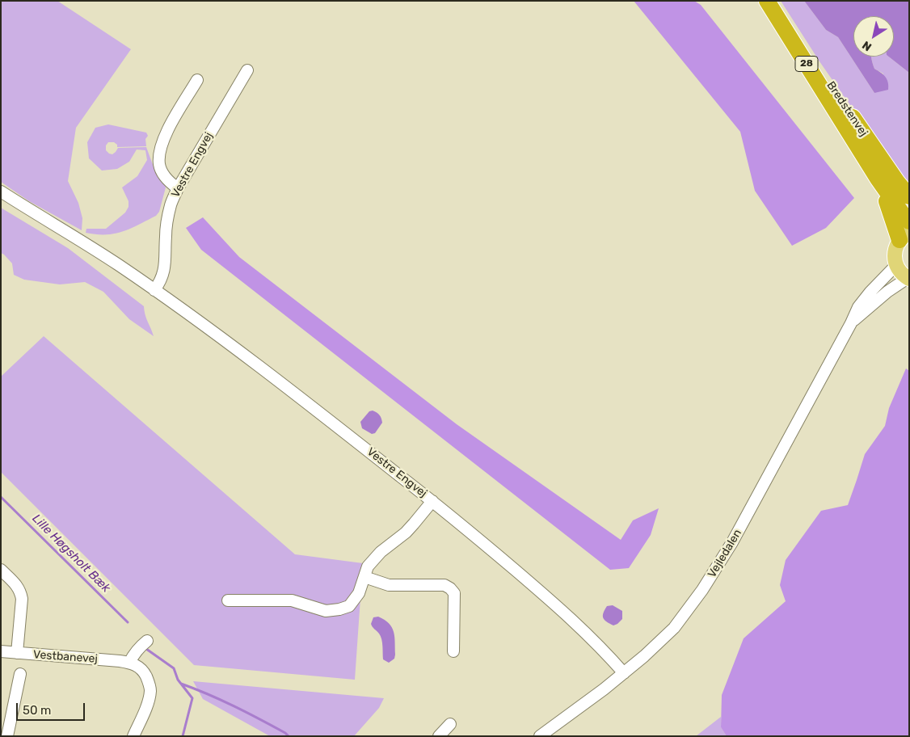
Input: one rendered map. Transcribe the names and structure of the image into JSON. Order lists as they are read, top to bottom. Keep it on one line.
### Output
{"streets":{"highway":["28","Bredstenvej"],"street":["Vestre Engvej","Vejledalen","Vestbanevej"]},"crossings":[["28","Bredstenvej"],["28","Vejledalen"],["Vestre Engvej","Vejledalen"]],"water":["Lille Høgsholt Bæk"],"scale_bar":"50 m","north":"bottom left"}
